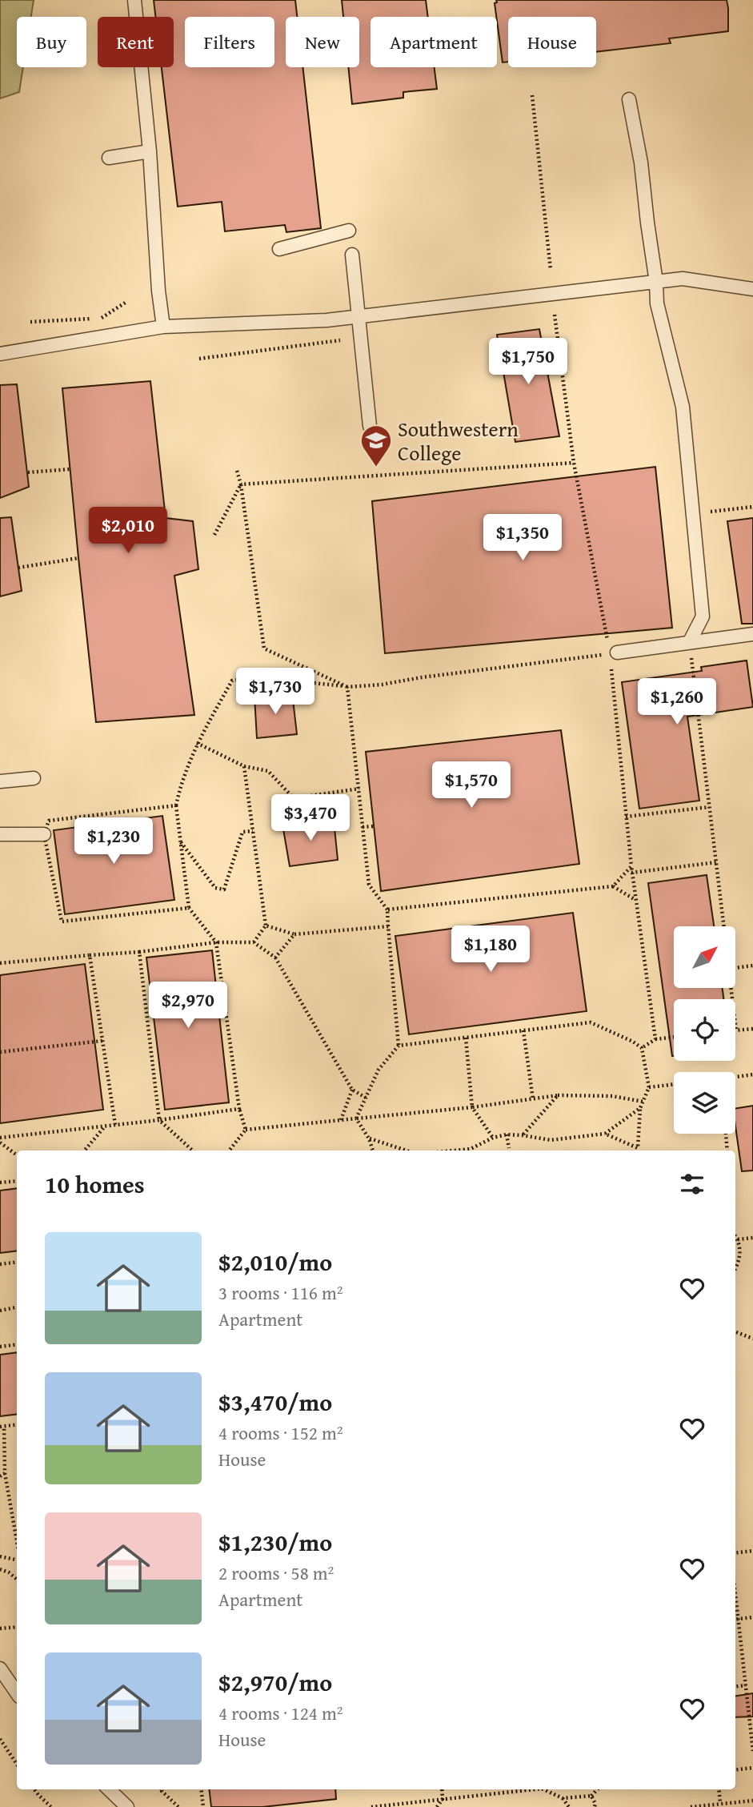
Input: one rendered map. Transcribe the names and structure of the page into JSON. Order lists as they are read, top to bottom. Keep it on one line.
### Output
{"places":{"school or university":["Southwestern College"]},"north":"top right","page":{"chip":["Buy","Rent","Filters","New","Apartment","House"],"price":["$1,750","$2,010","$1,350","$1,730","$1,260","$1,570","$3,470","$1,230","$1,180","$2,970"],"heading":"10 homes","list":[{"name":"$2,010/mo","note":"3 rooms · 116 m² · Apartment"},{"name":"$3,470/mo","note":"4 rooms · 152 m² · House"},{"name":"$1,230/mo","note":"2 rooms · 58 m² · Apartment"},{"name":"$2,970/mo","note":"4 rooms · 124 m² · House"}]}}
